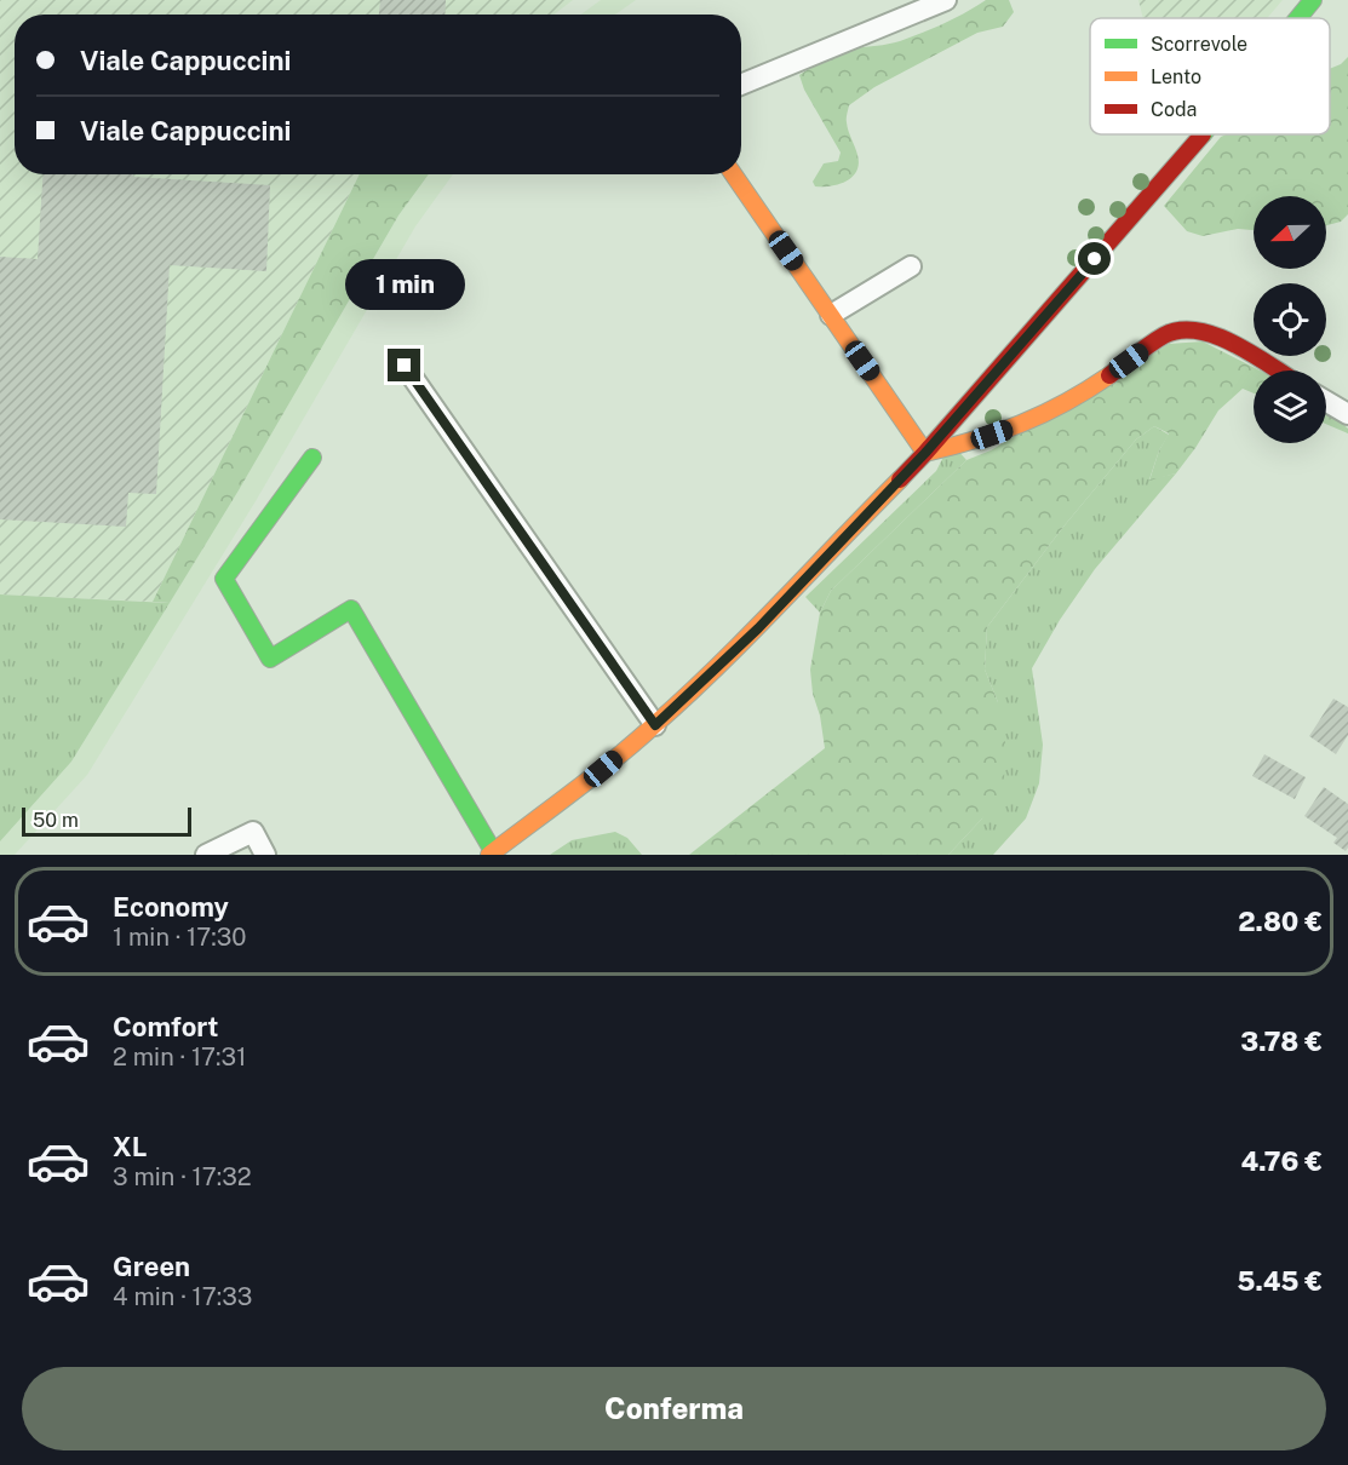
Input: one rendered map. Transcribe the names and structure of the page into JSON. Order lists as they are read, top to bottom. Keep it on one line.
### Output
{"legend":["Scorrevole","Lento","Coda"],"scale_bar":"50 m","north":"left","page":{"banner":["Viale Cappuccini","Viale Cappuccini"],"bubble":"1 min","scale":"50 m","list":[{"name":"Economy","note":"1 min · 17:30","value":"2.80 €"},{"name":"Comfort","note":"2 min · 17:31","value":"3.78 €"},{"name":"XL","note":"3 min · 17:32","value":"4.76 €"},{"name":"Green","note":"4 min · 17:33","value":"5.45 €"}],"buttons":"Conferma"}}
